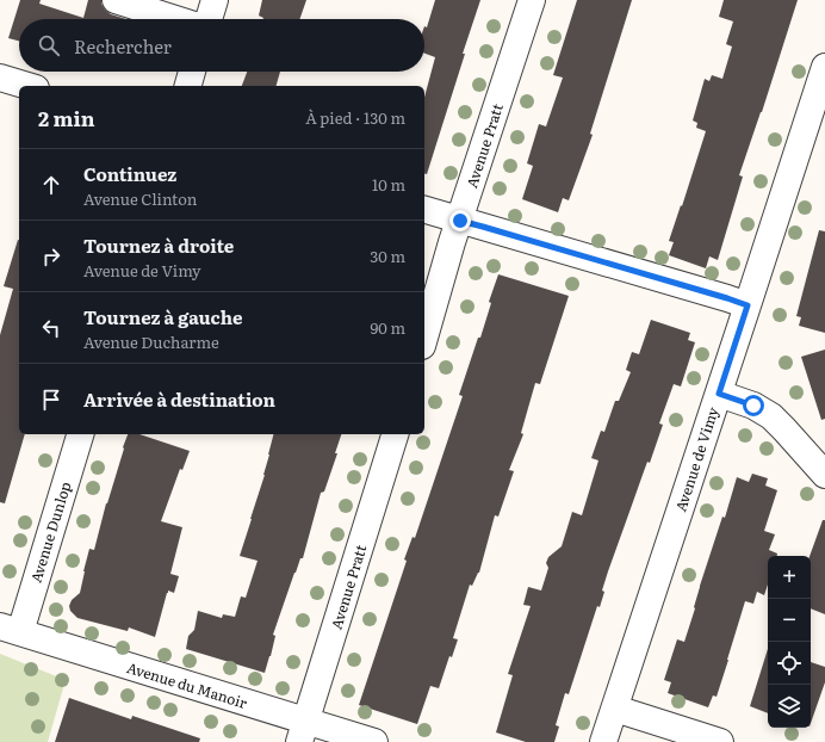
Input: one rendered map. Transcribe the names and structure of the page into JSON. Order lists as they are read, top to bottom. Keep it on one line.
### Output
{"streets":{"street":["Avenue Pratt","Avenue de Vimy","Avenue Dunlop","Avenue du Manoir"]},"crossings":[["Avenue Pratt","Avenue du Manoir"],["Avenue Dunlop","Avenue du Manoir"]],"page":{"search":"Rechercher","heading":["2 min","À pied · 130 m"],"list":[["Continuez","Avenue Clinton","10 m"],["Tournez à droite","Avenue de Vimy","30 m"],["Tournez à gauche","Avenue Ducharme","90 m"],"Arrivée à destination"],"map_buttons":["+","−"]}}
